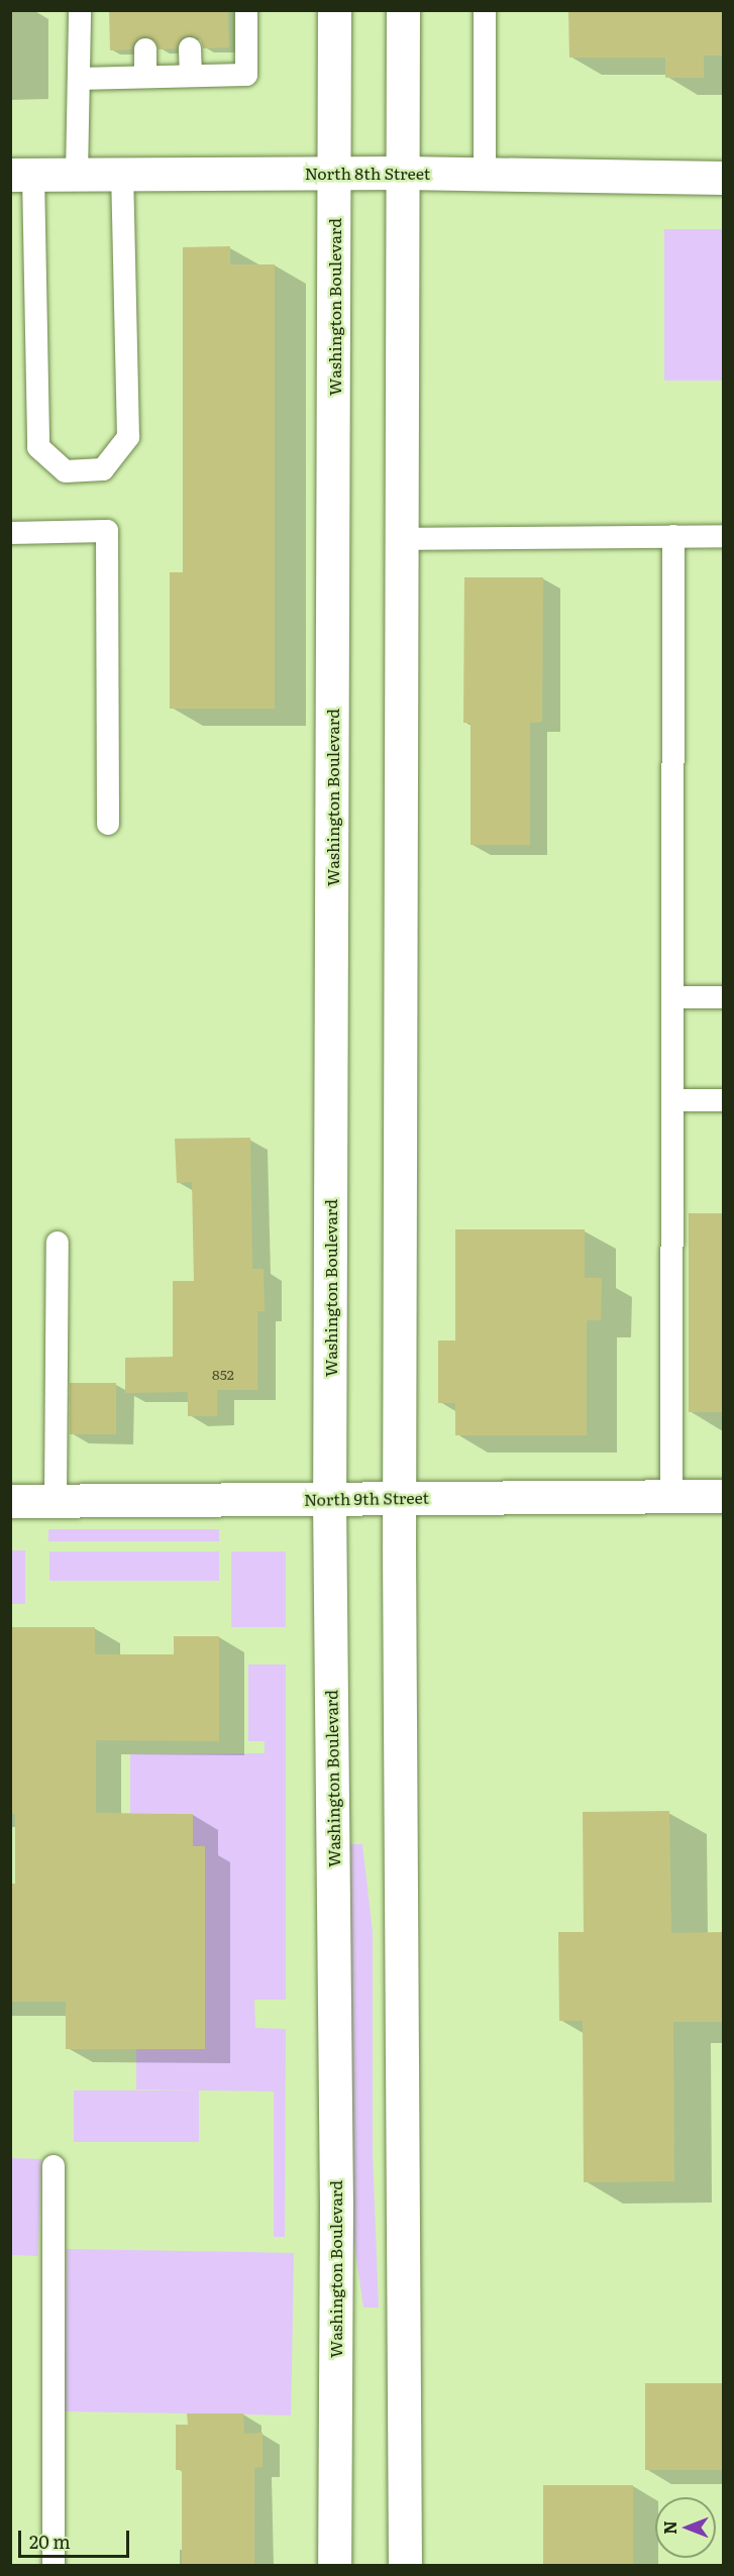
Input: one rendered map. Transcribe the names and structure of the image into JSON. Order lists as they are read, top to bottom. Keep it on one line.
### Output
{"streets":{"main road":["North 8th Street","Washington Boulevard","North 9th Street"]},"crossings":[["North 8th Street","Washington Boulevard"],["Washington Boulevard","North 9th Street"]],"house_numbers":["852"],"scale_bar":"20 m","north":"left"}
